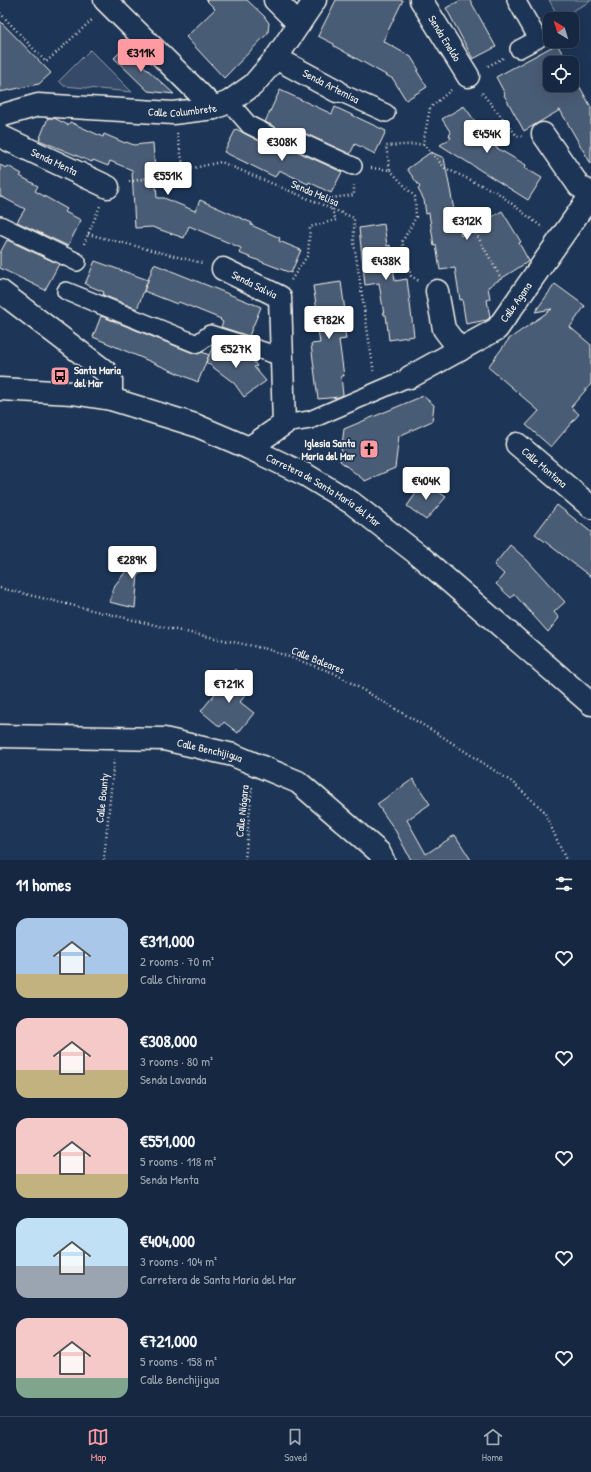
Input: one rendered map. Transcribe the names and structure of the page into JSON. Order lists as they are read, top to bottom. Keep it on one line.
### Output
{"streets":{"street":["Senda Eneldo","Senda Artemisa","Calle Columbrete","Senda Menta","Senda Salvia","Calle Agana","Calle Montana","Carretera de Santa María del Mar","Calle Benchijigua"],"path":["Senda Melisa","Calle Baleares","Calle Bounty","Calle Niágara"]},"crossings":[["Senda Artemisa","Calle Columbrete"],["Senda Menta","Senda Melisa"],["Calle Benchijigua","Calle Bounty"],["Calle Benchijigua","Calle Niágara"]],"places":{"bus stop":["Santa Maria del Mar"],"church":["Iglesia Santa María del Mar"]},"north":"top left","page":{"price":["€311K","€454K","€308K","€551K","€312K","€438K","€782K","€527K","€404K","€289K","€721K"],"heading":"11 homes","list":[{"name":"€311,000","note":"2 rooms · 70 m² · Calle Chirama"},{"name":"€308,000","note":"3 rooms · 80 m² · Senda Lavanda"},{"name":"€551,000","note":"5 rooms · 118 m² · Senda Menta"},{"name":"€404,000","note":"3 rooms · 104 m² · Carretera de Santa María del Mar"},{"name":"€721,000","note":"5 rooms · 158 m² · Calle Benchijigua"}],"tabs":["Map","Saved","Home"]}}
